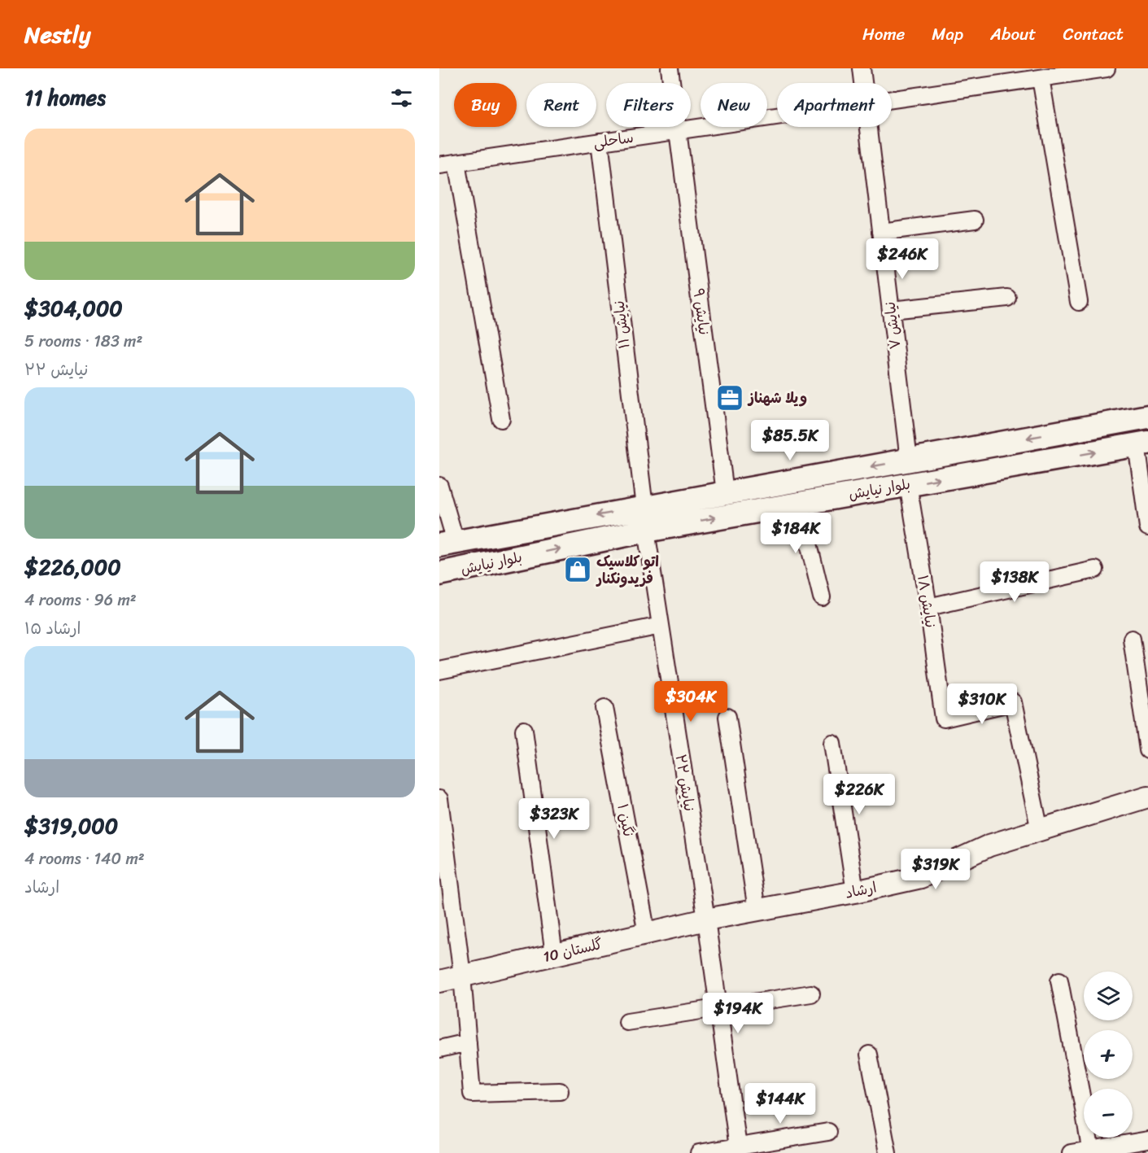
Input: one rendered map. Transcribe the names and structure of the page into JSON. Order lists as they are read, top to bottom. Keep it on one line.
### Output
{"streets":{"main road":["بلوار نیایش"],"street":["ساحلی","نیایش ۹","نیایش ۱۱","نیایش ۷","نیایش ۱۸","نیایش ۲۲","نگین ۱","ارشاد","گلستان 10"]},"crossings":[["ساحلی","نیایش ۹"],["ساحلی","نیایش ۱۱"],["نیایش ۹","بلوار نیایش"],["نیایش ۱۱","بلوار نیایش"],["نیایش ۷","بلوار نیایش"],["بلوار نیایش","نیایش ۱۸"],["بلوار نیایش","نیایش ۲۲"],["نیایش ۱۸","ارشاد"],["نیایش ۲۲","ارشاد"],["نیایش ۲۲","گلستان 10"],["نگین ۱","گلستان 10"],["ارشاد","گلستان 10"]],"places":{"office":["ویلا شهناز"],"shop":["اتو کلاسیک فریدونکنار"]},"page":{"header":"Nestly","nav":["Home","Map","About","Contact"],"heading":"11 homes","chip":["Buy","Rent","Filters","New","Apartment"],"list":[{"name":"$304,000","note":"5 rooms · 183 m² · نیایش ۲۲"},{"name":"$226,000","note":"4 rooms · 96 m² · ارشاد ۱۵"},{"name":"$319,000","note":"4 rooms · 140 m² · ارشاد"}],"price":["$246K","$85.5K","$184K","$138K","$304K","$310K","$226K","$323K","$319K","$194K","$144K"],"map_buttons":["+","−"]}}
